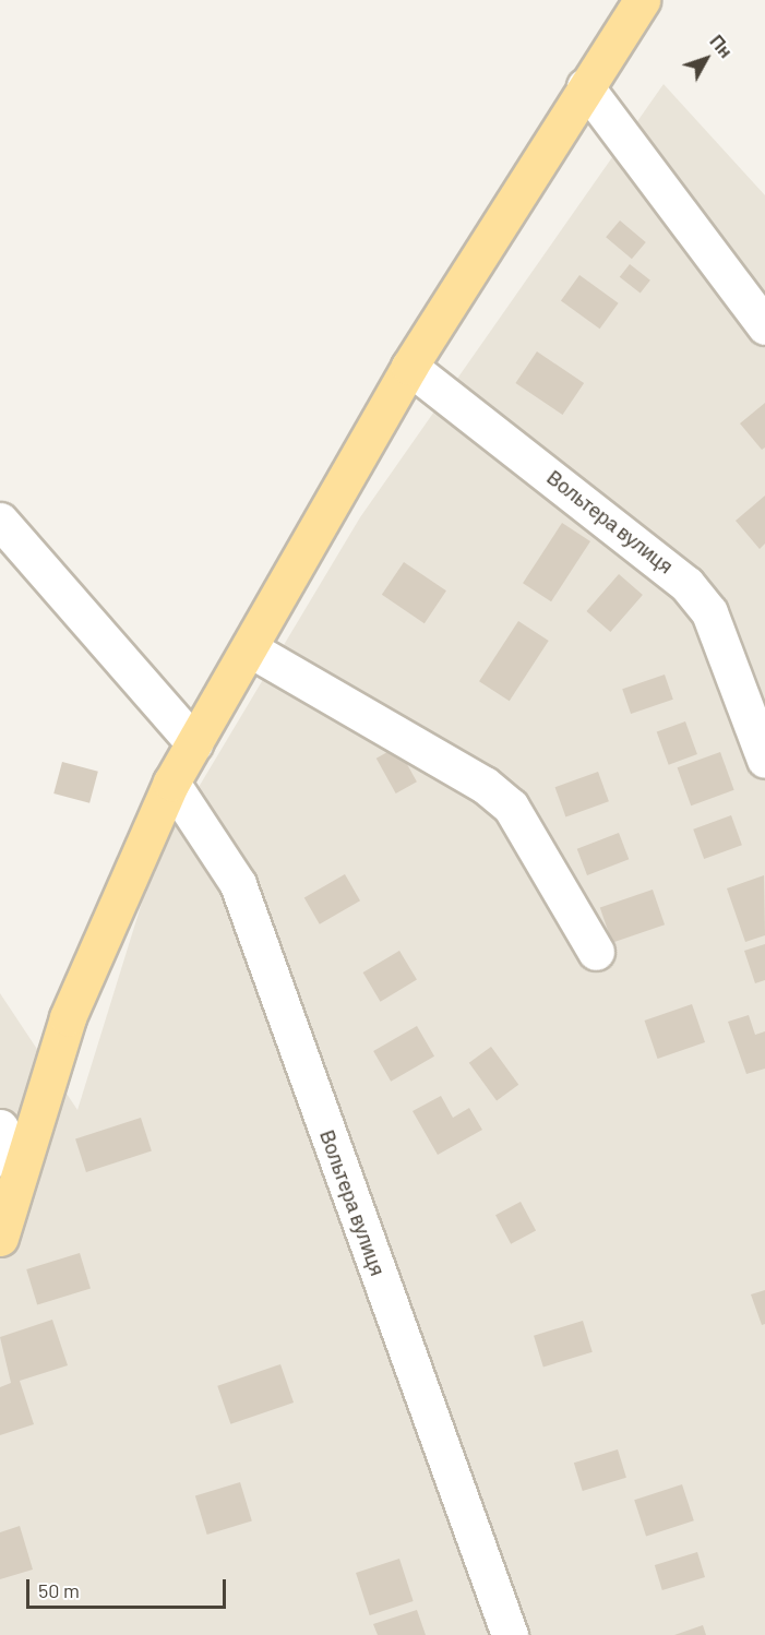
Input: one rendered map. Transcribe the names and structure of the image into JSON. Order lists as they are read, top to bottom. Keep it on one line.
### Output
{"streets":{"street":["Вольтера вулиця"]},"scale_bar":"50 m","north":"top right"}
